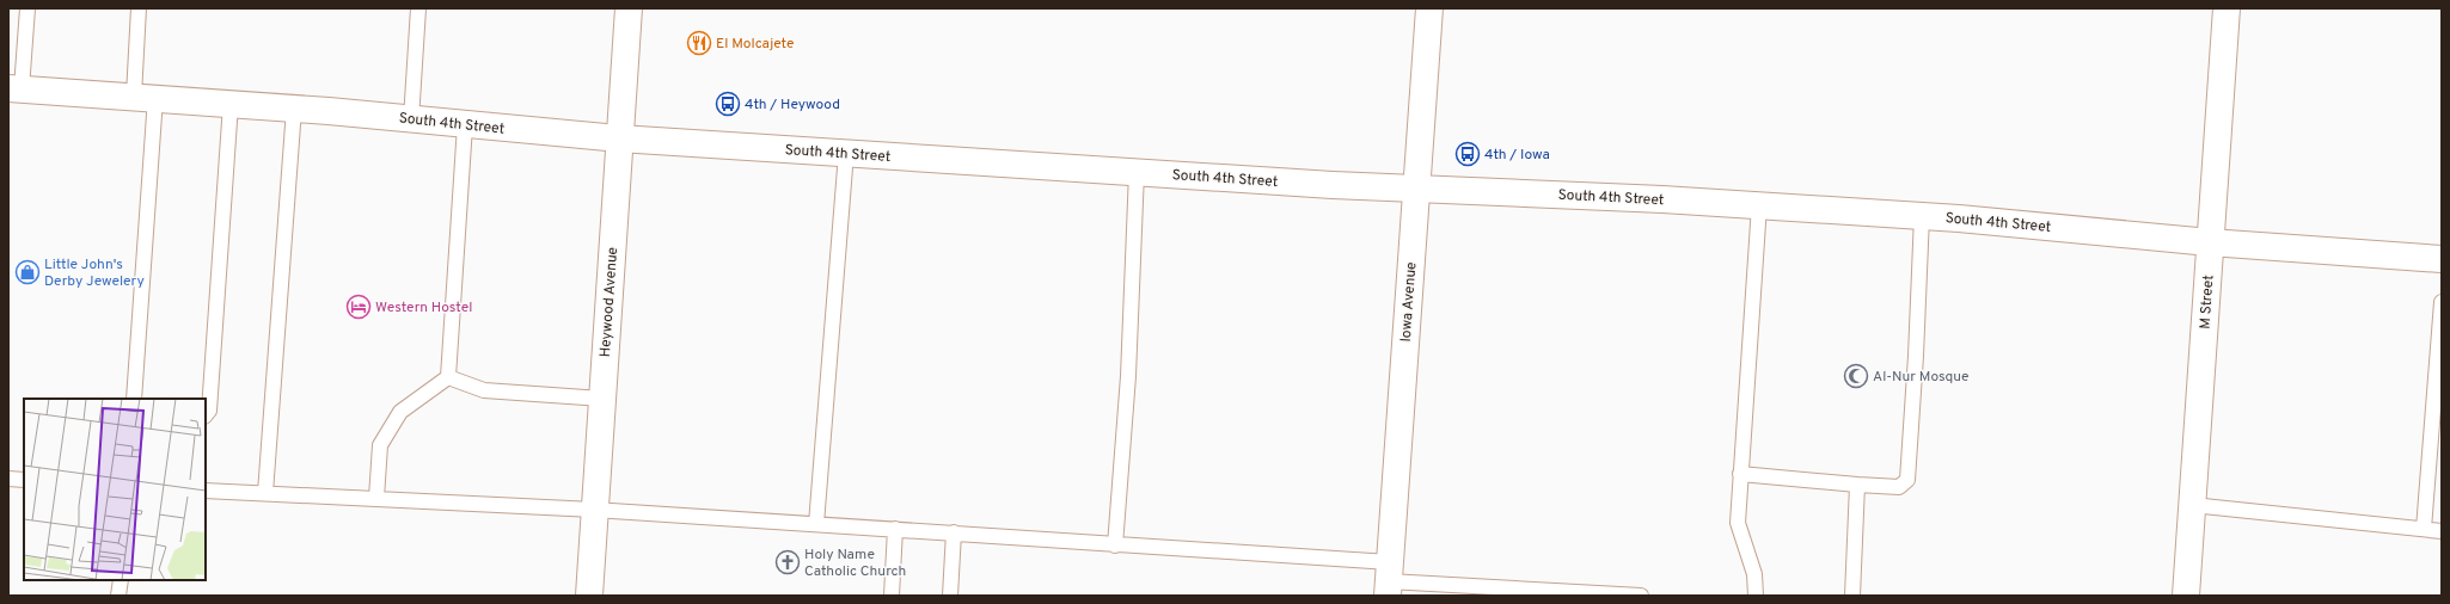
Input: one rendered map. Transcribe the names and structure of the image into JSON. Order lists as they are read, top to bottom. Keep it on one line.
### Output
{"streets":{"main road":["South 4th Street","Heywood Avenue","Iowa Avenue","M Street"]},"crossings":[["South 4th Street","Heywood Avenue"],["South 4th Street","Iowa Avenue"],["South 4th Street","M Street"]],"places":{"restaurant":["El Molcajete"],"bus stop":["4th / Heywood","4th / Iowa"],"shop":["Little John's Derby Jewelery"],"hotel":["Western Hostel"],"mosque":["Al-Nur Mosque"],"church":["Holy Name Catholic Church"]}}
